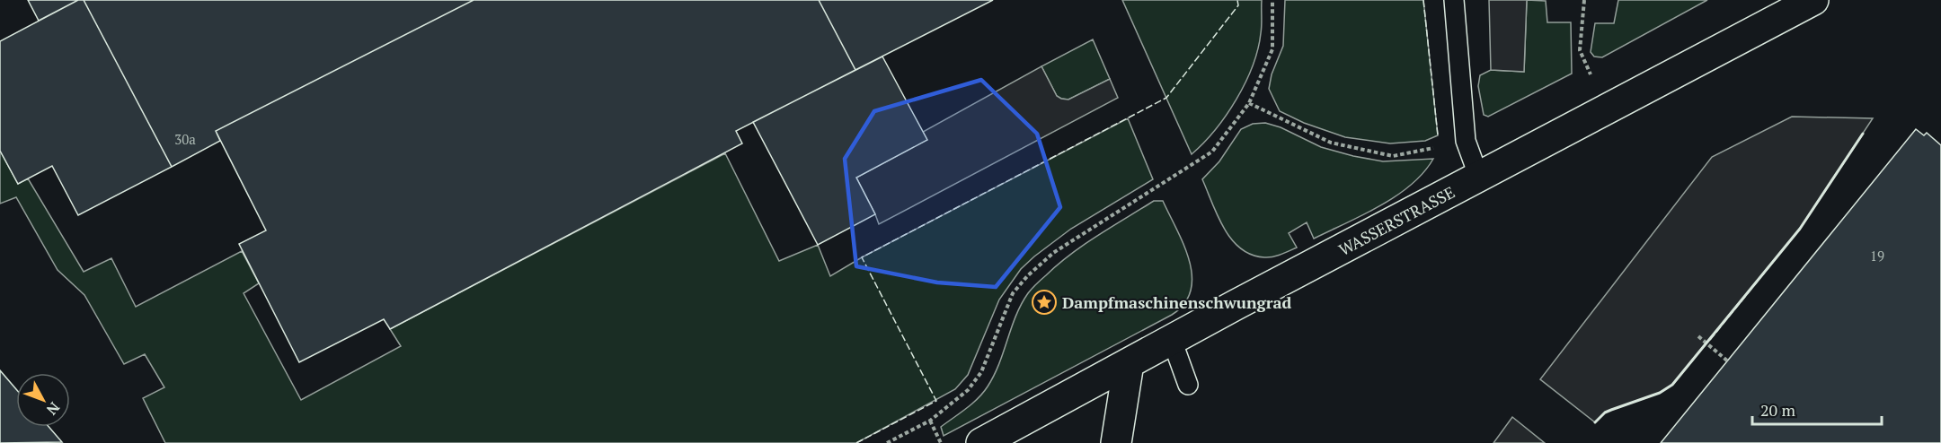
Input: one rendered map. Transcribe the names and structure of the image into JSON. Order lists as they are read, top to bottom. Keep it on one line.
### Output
{"streets":{"street":["WASSERSTRASSE"]},"places":{"place":["Dampfmaschinenschwungrad"]},"house_numbers":["30a","19"],"scale_bar":"20 m","north":"bottom right"}
